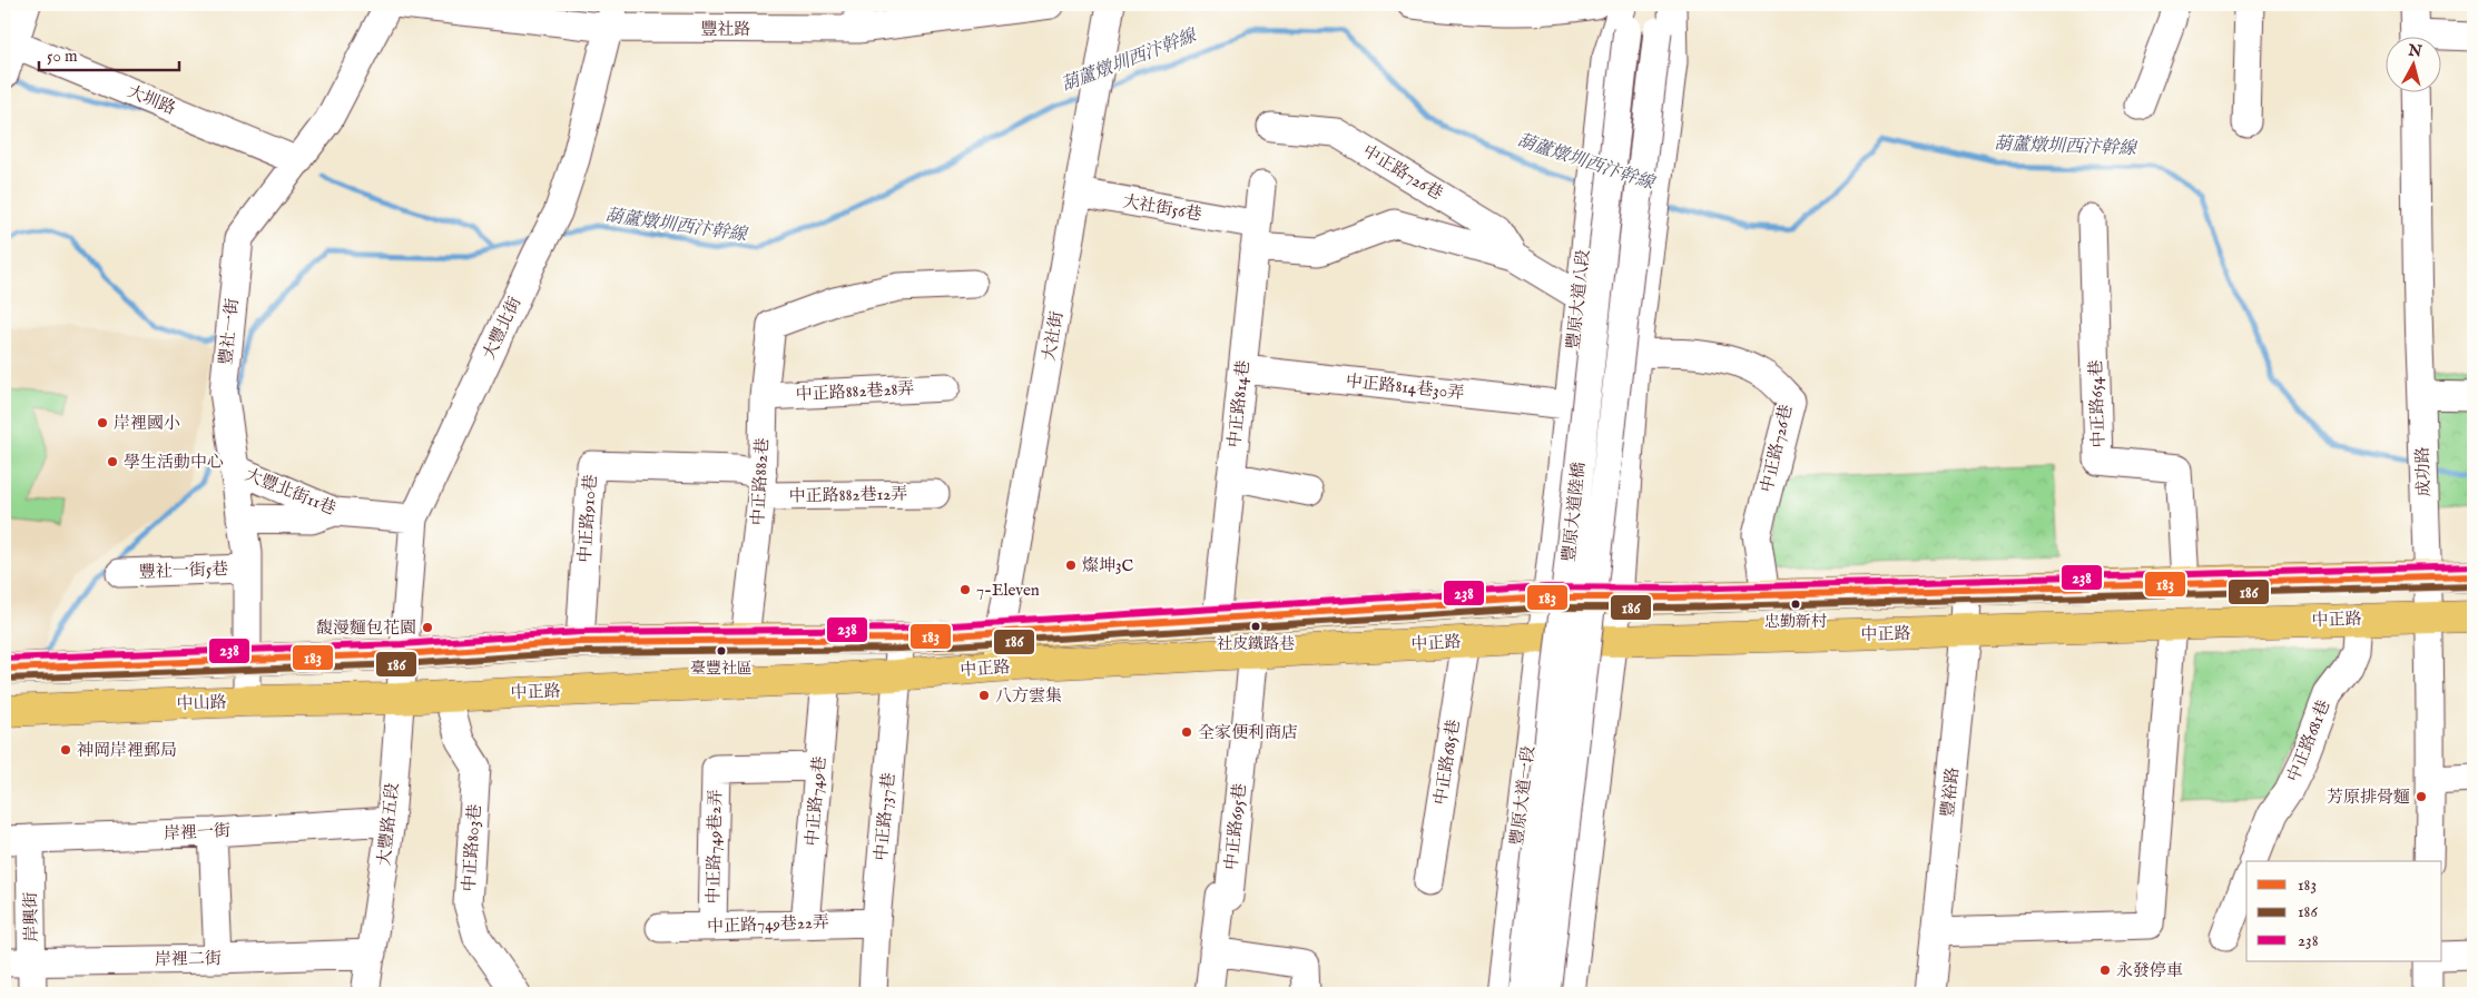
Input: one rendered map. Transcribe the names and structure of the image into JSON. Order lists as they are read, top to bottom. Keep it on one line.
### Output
{"streets":{"main road":["中正路","中山路"],"street":["豐社路","大圳路","中正路726巷","大社街56巷","豐原大道八段","大豐北街","豐社一街","大社街","中正路814巷30弄","中正路882巷28弄","中正路814巷","中正路654巷","成功路","中正路882巷","大豐北街11巷","中正路882巷12弄","豐原大道陸橋","中正路910巷","豐社一街5巷","中正路681巷","中正路685巷","豐裕路","豐原大道一段","中正路749巷","中正路737巷","大豐路五段","中正路695巷","岸裡一街","中正路749巷2弄","中正路803巷","岸興街","中正路749巷22弄","岸裡二街"]},"crossings":[["豐社路","大豐北街"],["大圳路","豐社一街"],["中正路726巷","大社街56巷"],["中正路726巷","中正路"],["大社街56巷","大社街"],["大社街56巷","中正路814巷"],["豐原大道八段","中正路814巷30弄"],["豐原大道八段","豐原大道陸橋"],["豐原大道八段","中正路"],["豐原大道八段","豐原大道一段"],["大豐北街","大豐北街11巷"],["大豐北街","中正路"],["大豐北街","大豐路五段"],["豐社一街","大豐北街11巷"],["豐社一街","豐社一街5巷"],["豐社一街","中山路"],["大社街","中正路"],["中正路814巷30弄","中正路814巷"],["中正路882巷28弄","中正路882巷"],["中正路814巷","中正路"],["中正路654巷","中正路"],["成功路","中正路"],["中正路882巷","中正路882巷12弄"],["中正路882巷","中正路910巷"],["中正路882巷","中正路"],["中正路882巷12弄","中正路910巷"],["中正路910巷","中正路"],["中正路","中山路"],["中正路","中正路681巷"],["中正路","中正路685巷"],["中正路","豐裕路"],["中正路","豐原大道一段"],["中正路","中正路749巷"],["中正路","中正路737巷"],["中正路","大豐路五段"],["中正路","中正路695巷"],["中正路","中正路803巷"],["中山路","大豐路五段"],["中正路749巷","中正路749巷2弄"],["中正路749巷","中正路749巷22弄"],["中正路737巷","中正路749巷22弄"],["大豐路五段","岸裡一街"],["大豐路五段","岸裡二街"],["岸裡一街","岸興街"],["中正路749巷2弄","中正路749巷22弄"],["岸興街","岸裡二街"]],"water":["葫蘆燉圳西汴幹線"],"places":["岸裡國小","學生活動中心","燦坤3C","7-Eleven","忠勤新村","社皮鐵路巷","馥漫麵包花園","臺豐社區","八方雲集","全家便利商店","神岡岸裡郵局","芳原排骨麵","永發停車"],"lines":["transit line 238","transit line 183","transit line 186"],"legend":["183","186","238"],"scale_bar":"50 m","north":"top"}
